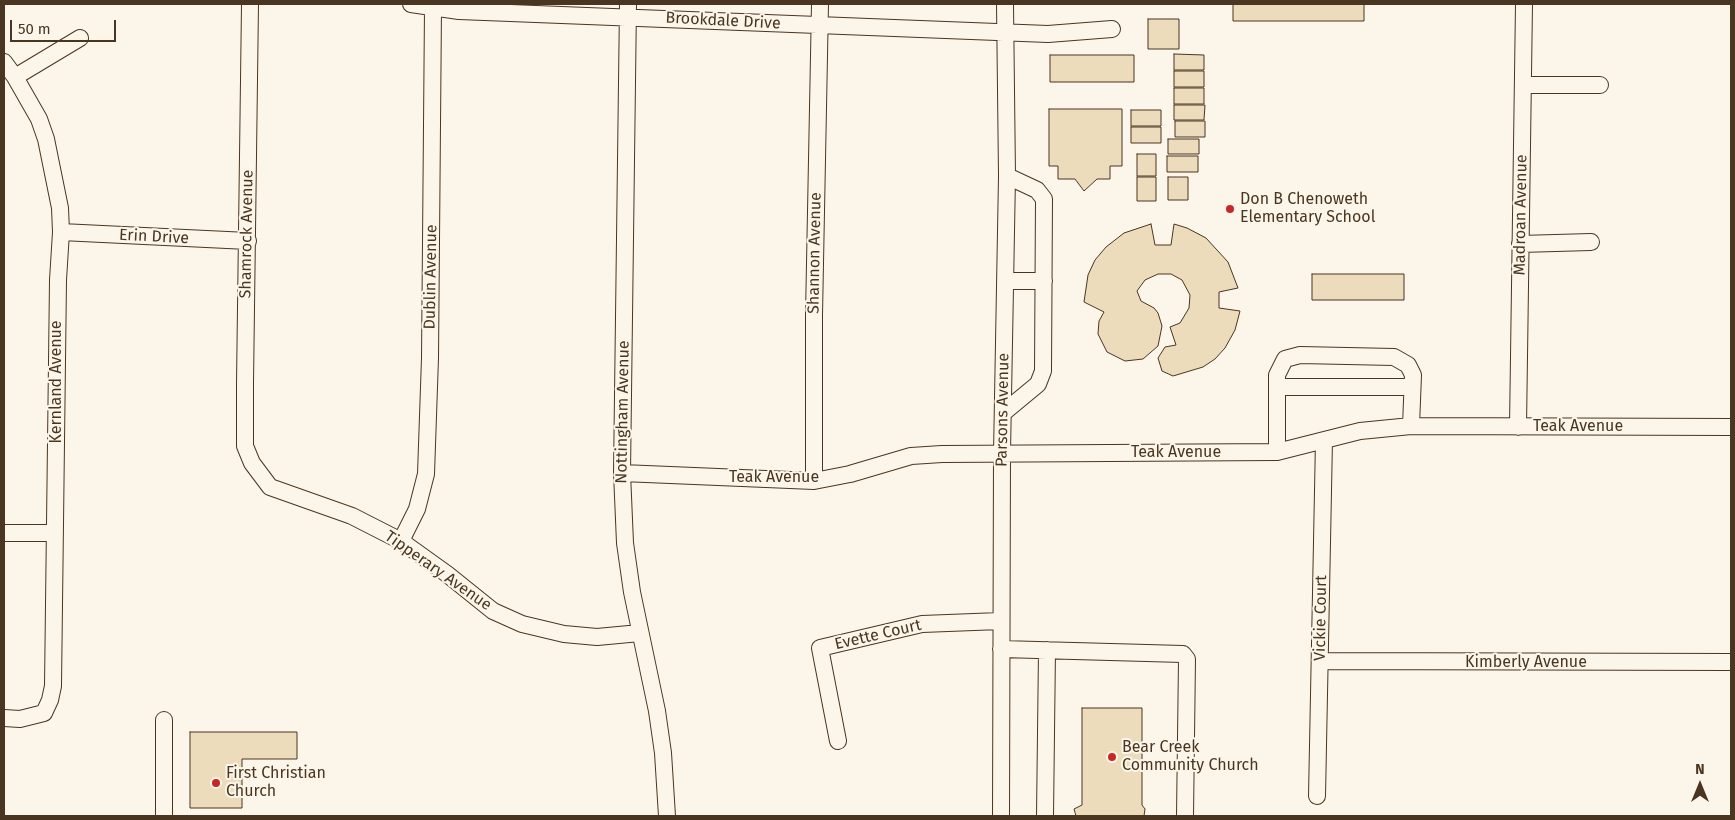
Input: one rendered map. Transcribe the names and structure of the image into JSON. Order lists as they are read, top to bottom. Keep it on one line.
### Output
{"streets":{"street":["Brookdale Drive","Madroan Avenue","Shamrock Avenue","Erin Drive","Shannon Avenue","Dublin Avenue","Kernland Avenue","Parsons Avenue","Nottingham Avenue","Teak Avenue","Tipperary Avenue","Vickie Court","Evette Court","Kimberly Avenue"]},"crossings":[["Brookdale Drive","Shannon Avenue"],["Brookdale Drive","Dublin Avenue"],["Brookdale Drive","Parsons Avenue"],["Brookdale Drive","Nottingham Avenue"],["Madroan Avenue","Teak Avenue"],["Shamrock Avenue","Erin Drive"],["Shamrock Avenue","Tipperary Avenue"],["Erin Drive","Kernland Avenue"],["Shannon Avenue","Teak Avenue"],["Dublin Avenue","Tipperary Avenue"],["Parsons Avenue","Teak Avenue"],["Parsons Avenue","Evette Court"],["Nottingham Avenue","Teak Avenue"],["Nottingham Avenue","Tipperary Avenue"],["Teak Avenue","Vickie Court"],["Vickie Court","Kimberly Avenue"]],"places":["Don B Chenoweth Elementary School","Bear Creek Community Church","First Christian Church"],"scale_bar":"50 m","north":"top"}
